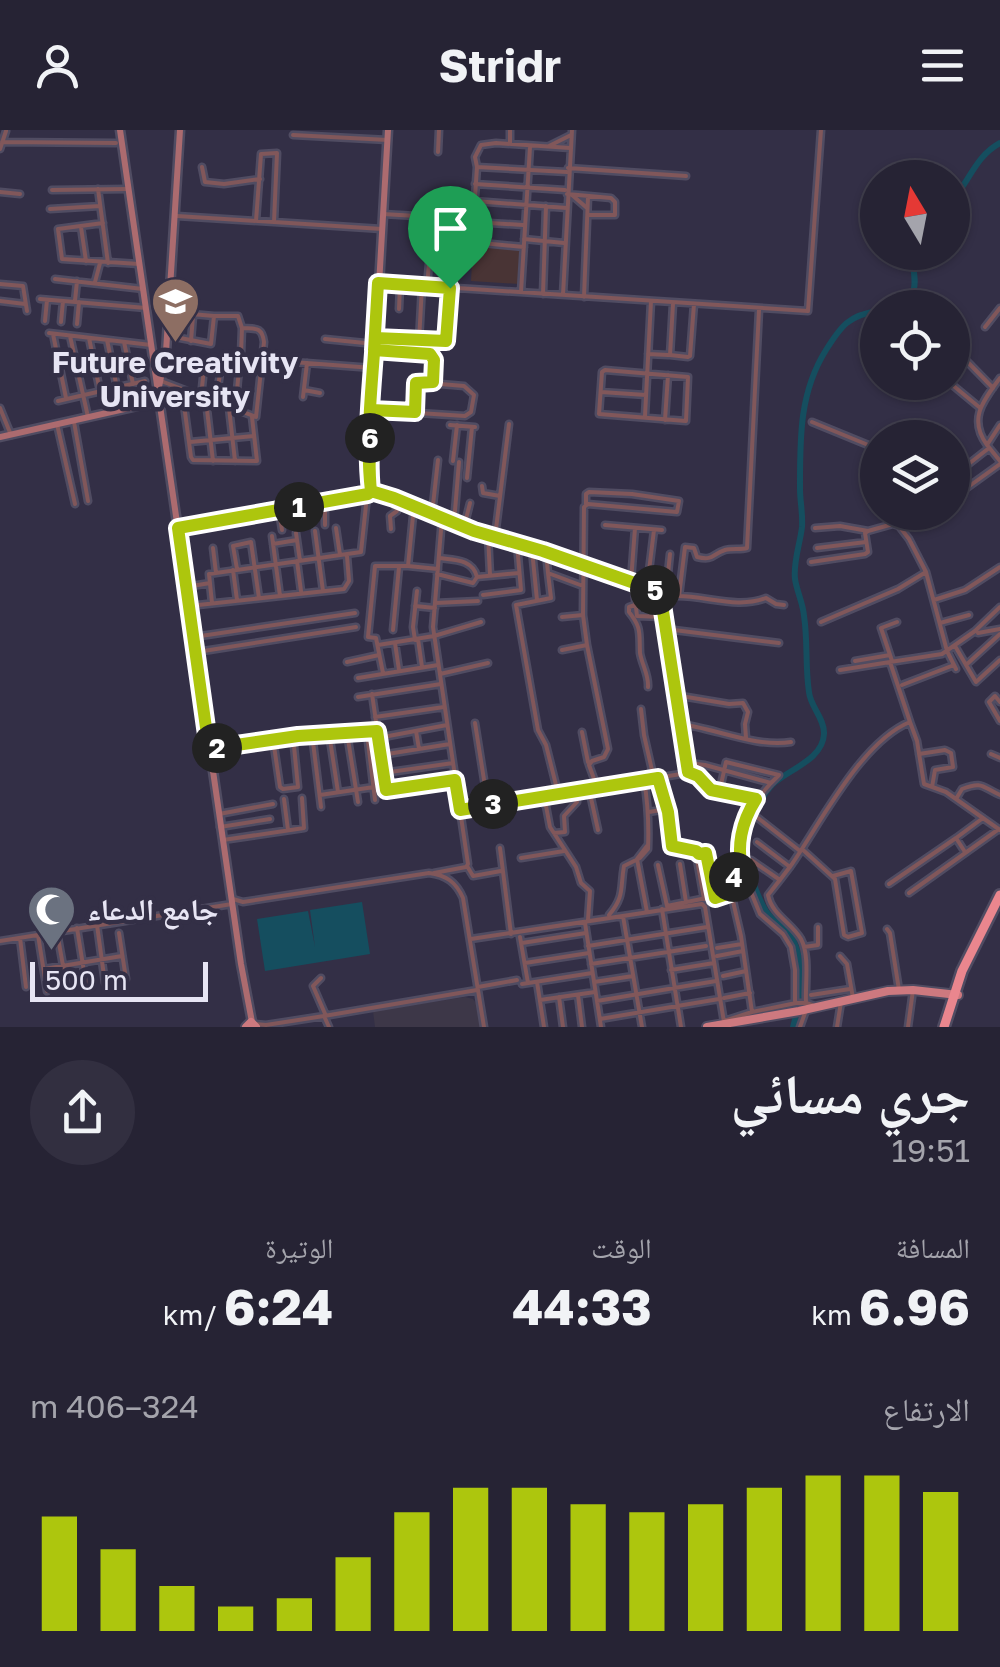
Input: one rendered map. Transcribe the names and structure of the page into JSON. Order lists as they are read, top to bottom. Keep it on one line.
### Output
{"places":{"school or university":["Future Creativity University"],"mosque":["جامع الدعاء"]},"scale_bar":"500 m","north":"top","page":{"header":"Stridr","pins":["6","1","5","2","3","4"],"scale":"500 m","heading":["جري مسائي","19:51"],"stats":[["المسافة","6.96 km"],["الوقت","44:33"],["الوتيرة","6:24 /km"]],"chart":["الارتفاع","324–406 m"]}}
